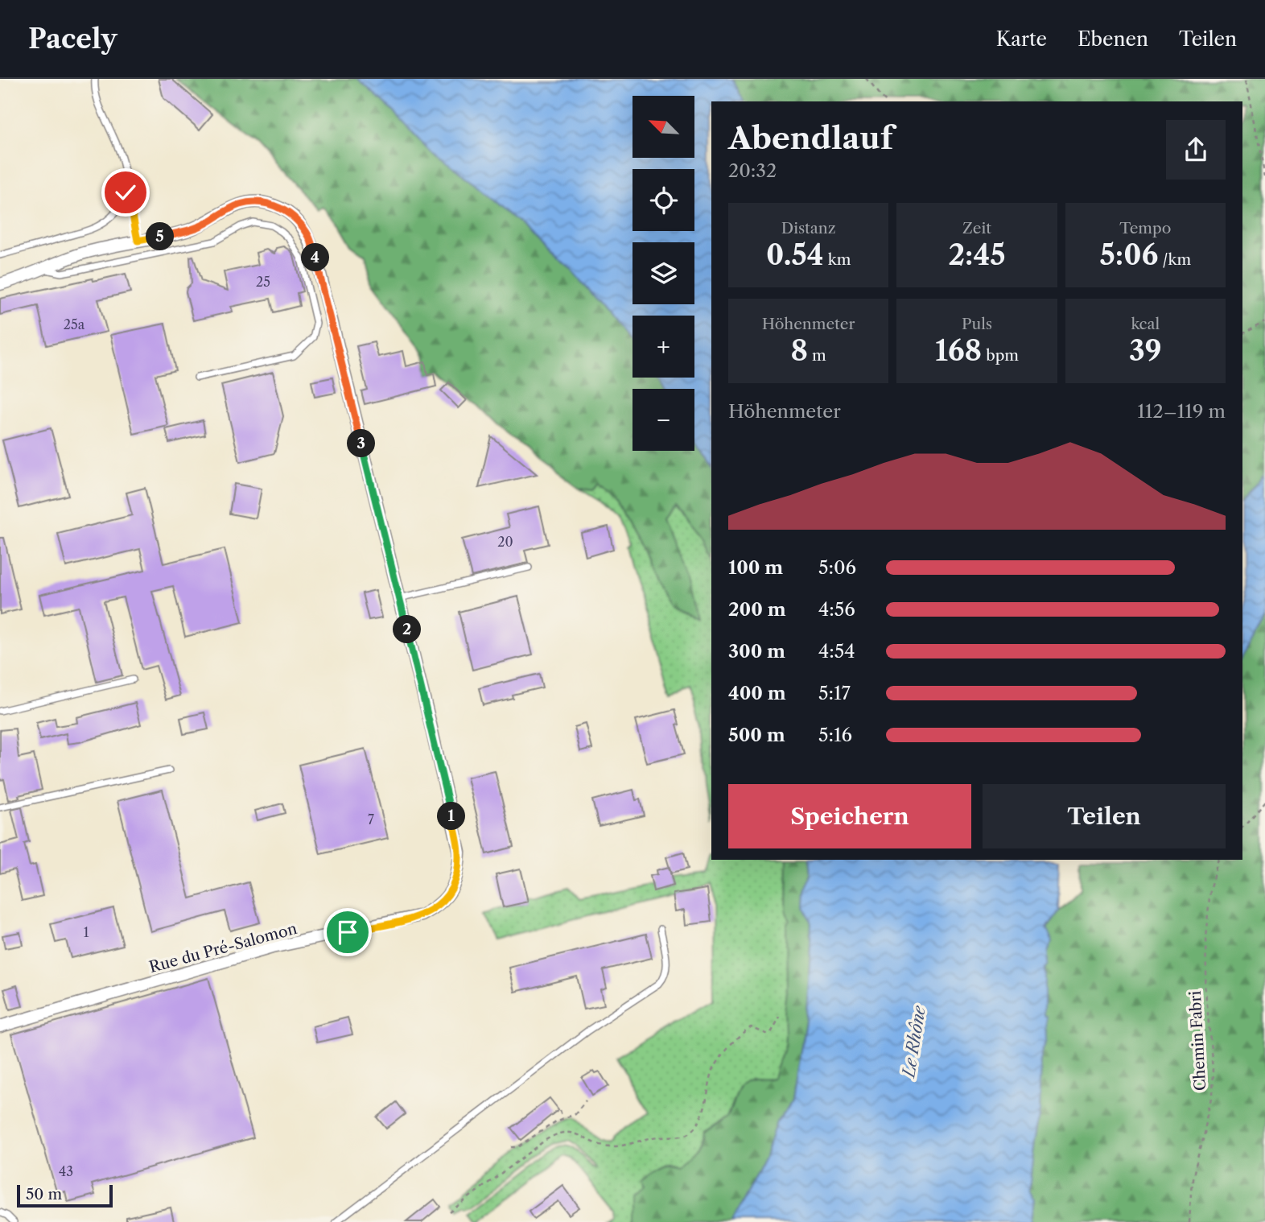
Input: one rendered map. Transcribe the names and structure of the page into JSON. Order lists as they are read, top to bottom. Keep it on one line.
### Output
{"streets":{"street":["Rue du Pré-Salomon"],"path":["Chemin Fabri"]},"water":["Le Rhône"],"house_numbers":["25","25a","20","7","1","43"],"scale_bar":"50 m","north":"top left","page":{"header":"Pacely","nav":["Karte","Ebenen","Teilen"],"map_buttons":["+","−"],"heading":["Abendlauf","20:32"],"stats":[["Distanz","0.54 km"],["Zeit","2:45"],["Tempo","5:06 /km"],["Höhenmeter","8 m"],["Puls","168 bpm"],["kcal","39"]],"pins":["5","4","3","2","1"],"chart":["Höhenmeter","112–119 m"],"list":[{"name":"100 m","note":"5:06"},{"name":"200 m","note":"4:56"},{"name":"300 m","note":"4:54"},{"name":"400 m","note":"5:17"},{"name":"500 m","note":"5:16"}],"buttons":["Speichern","Teilen"],"scale":"50 m"}}
